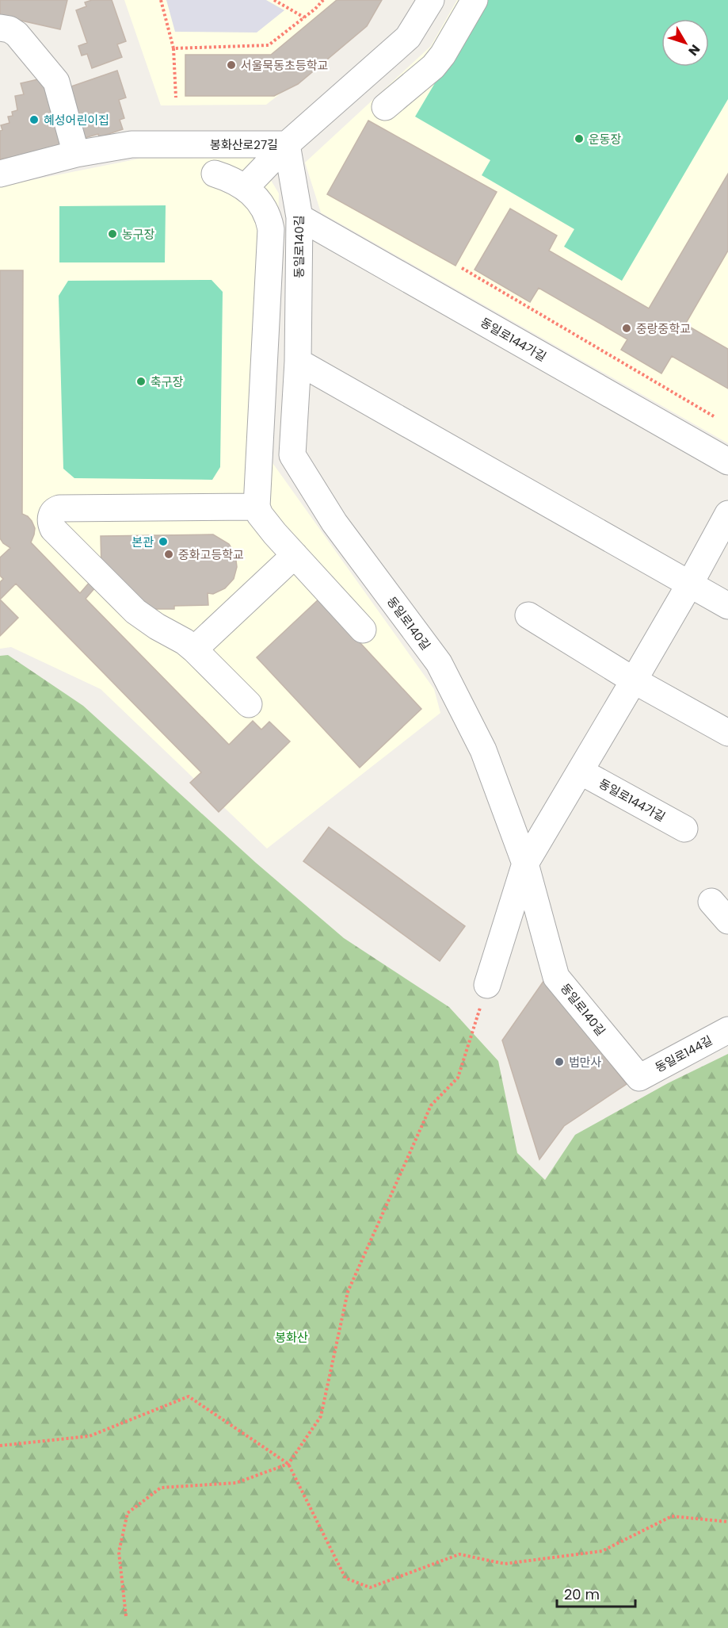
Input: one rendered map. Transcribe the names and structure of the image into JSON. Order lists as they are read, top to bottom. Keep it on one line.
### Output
{"streets":{"street":["봉화산로27길","동일로140길","동일로144가길","동일로144길"]},"crossings":[["봉화산로27길","동일로140길"],["동일로140길","동일로144가길"],["동일로140길","동일로144길"]],"parks":["봉화산"],"places":["서울묵동초등학교","혜성어린이집","운동장","농구장","중랑중학교","축구장","본관","중화고등학교","법만사"],"scale_bar":"20 m","north":"bottom right"}
